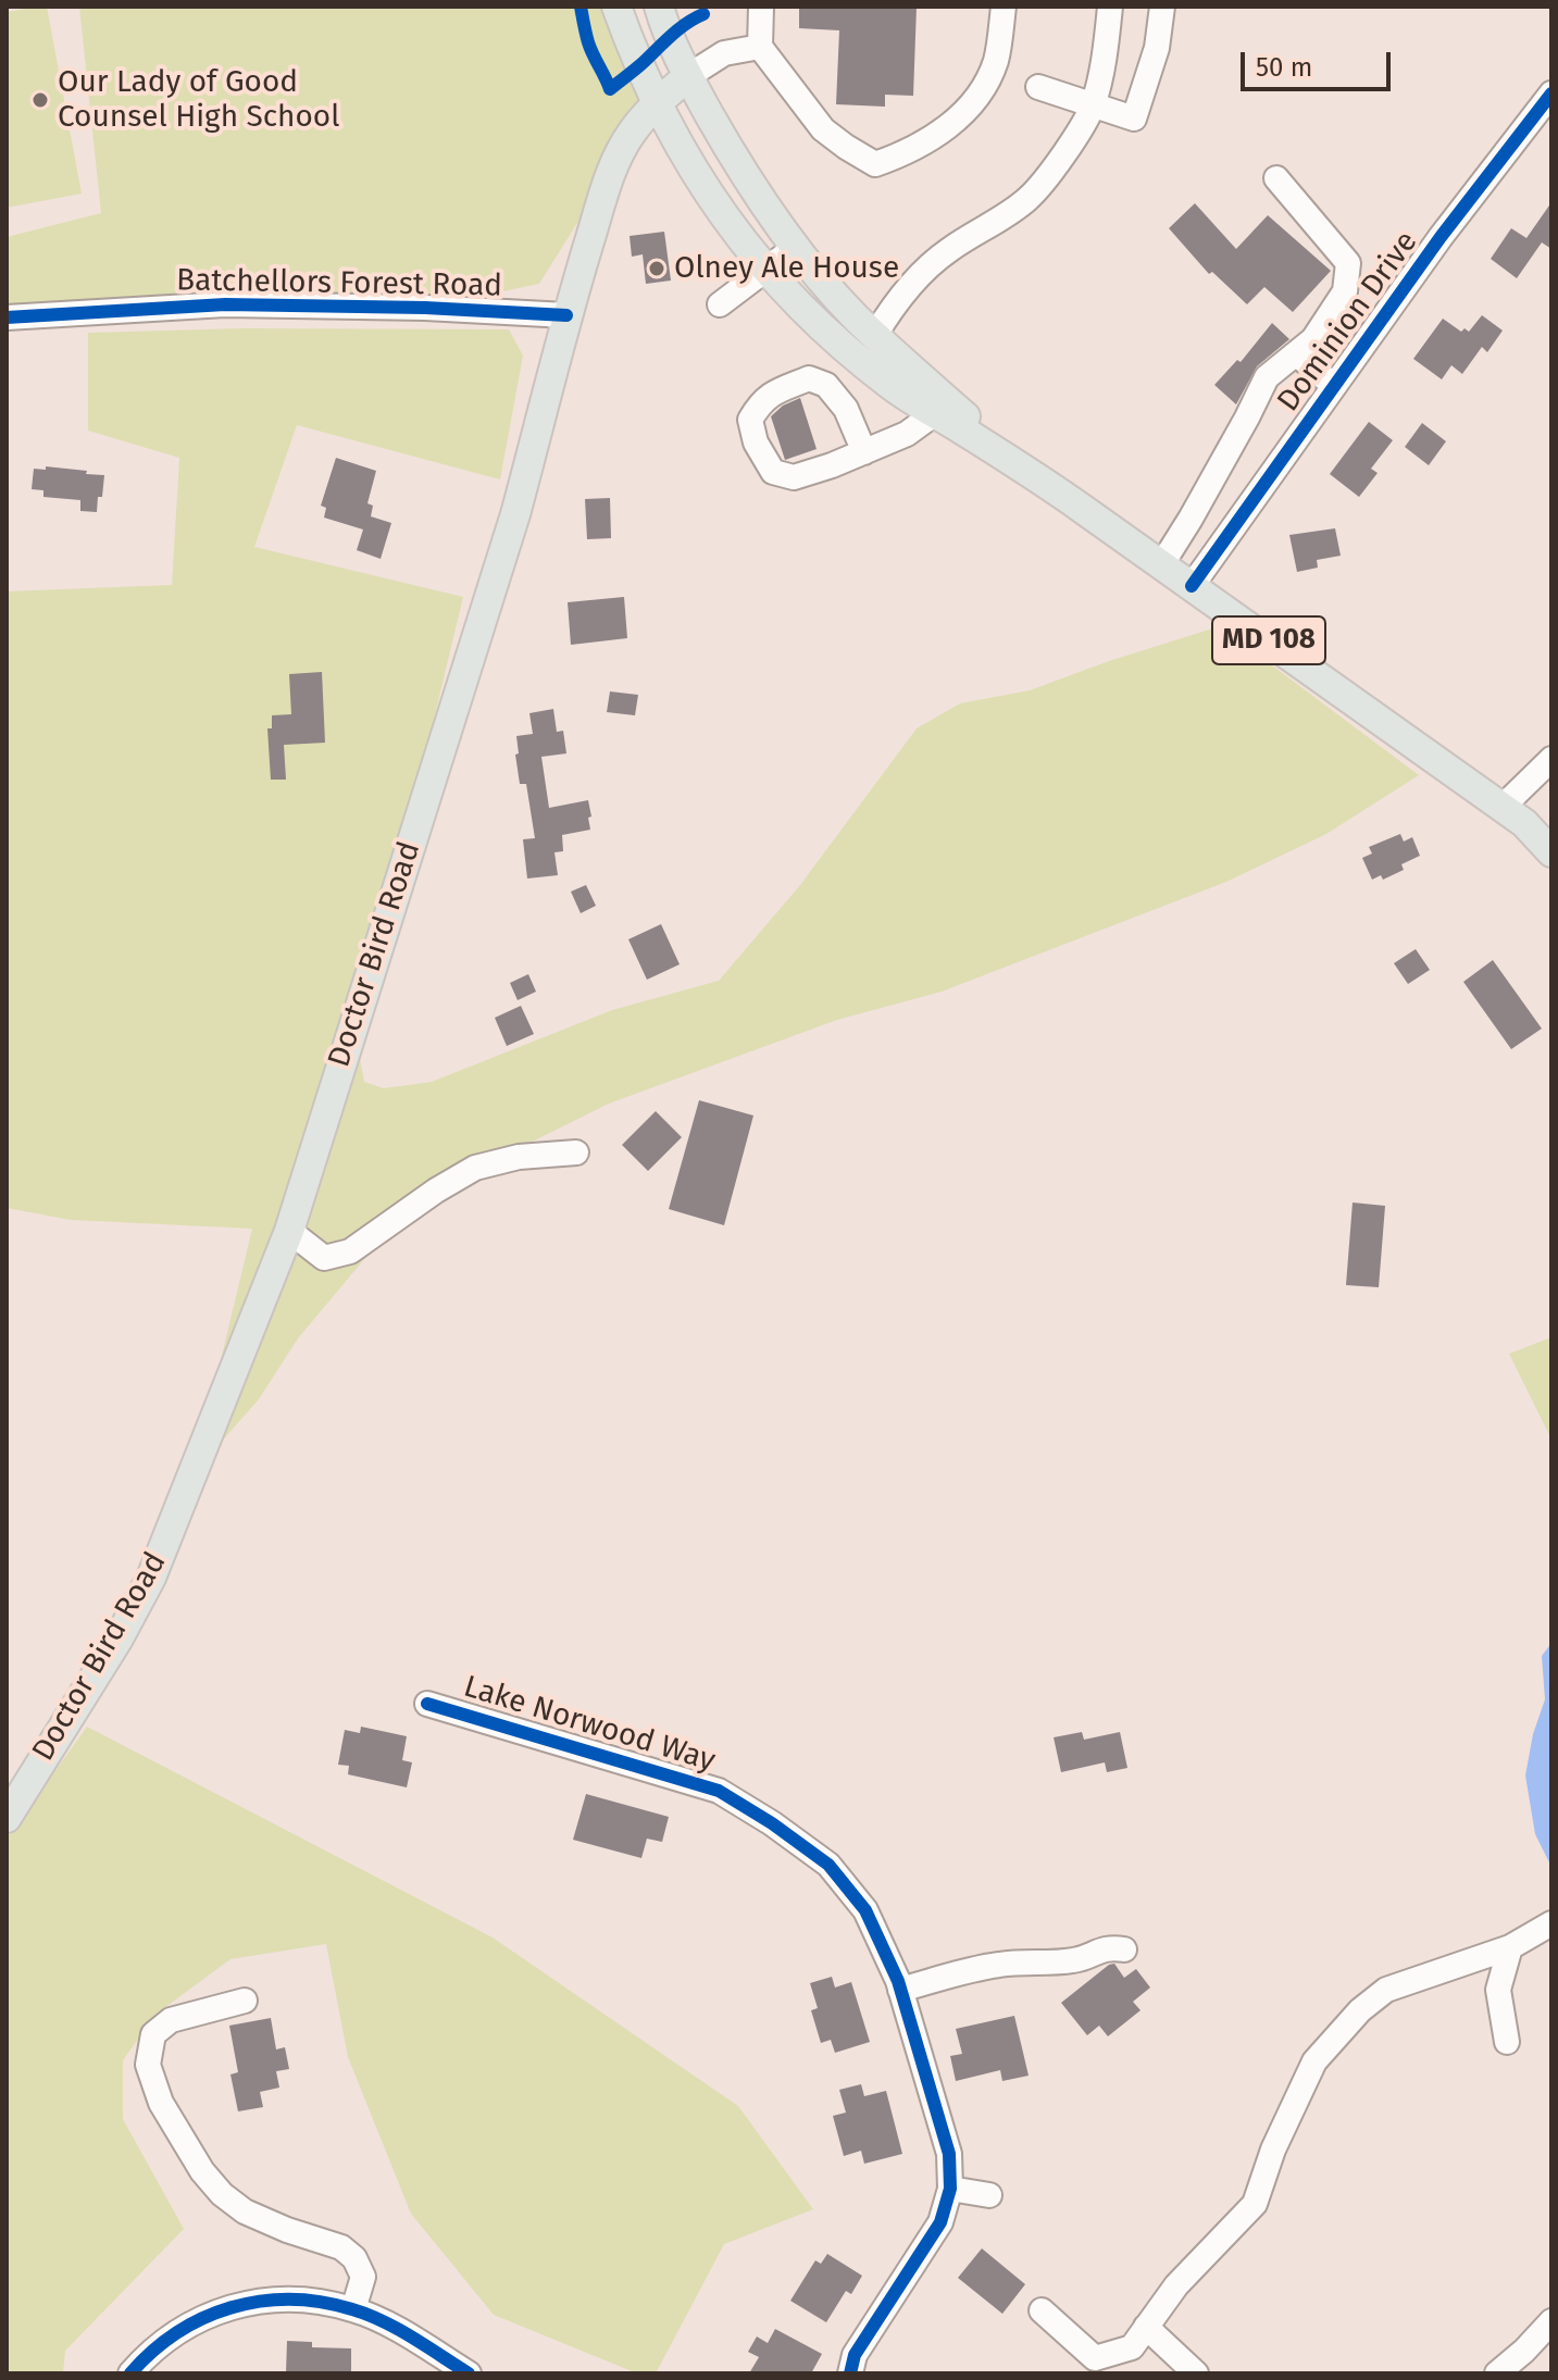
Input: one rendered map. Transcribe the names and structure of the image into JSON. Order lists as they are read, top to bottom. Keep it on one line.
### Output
{"streets":{"main road":["MD 108","Doctor Bird Road"],"street":["Batchellors Forest Road","Dominion Drive","Lake Norwood Way"]},"crossings":[["Batchellors Forest Road","Doctor Bird Road"],["Dominion Drive","MD 108"],["MD 108","Doctor Bird Road"]],"places":["Our Lady of Good Counsel High School","Olney Ale House"],"scale_bar":"50 m"}
